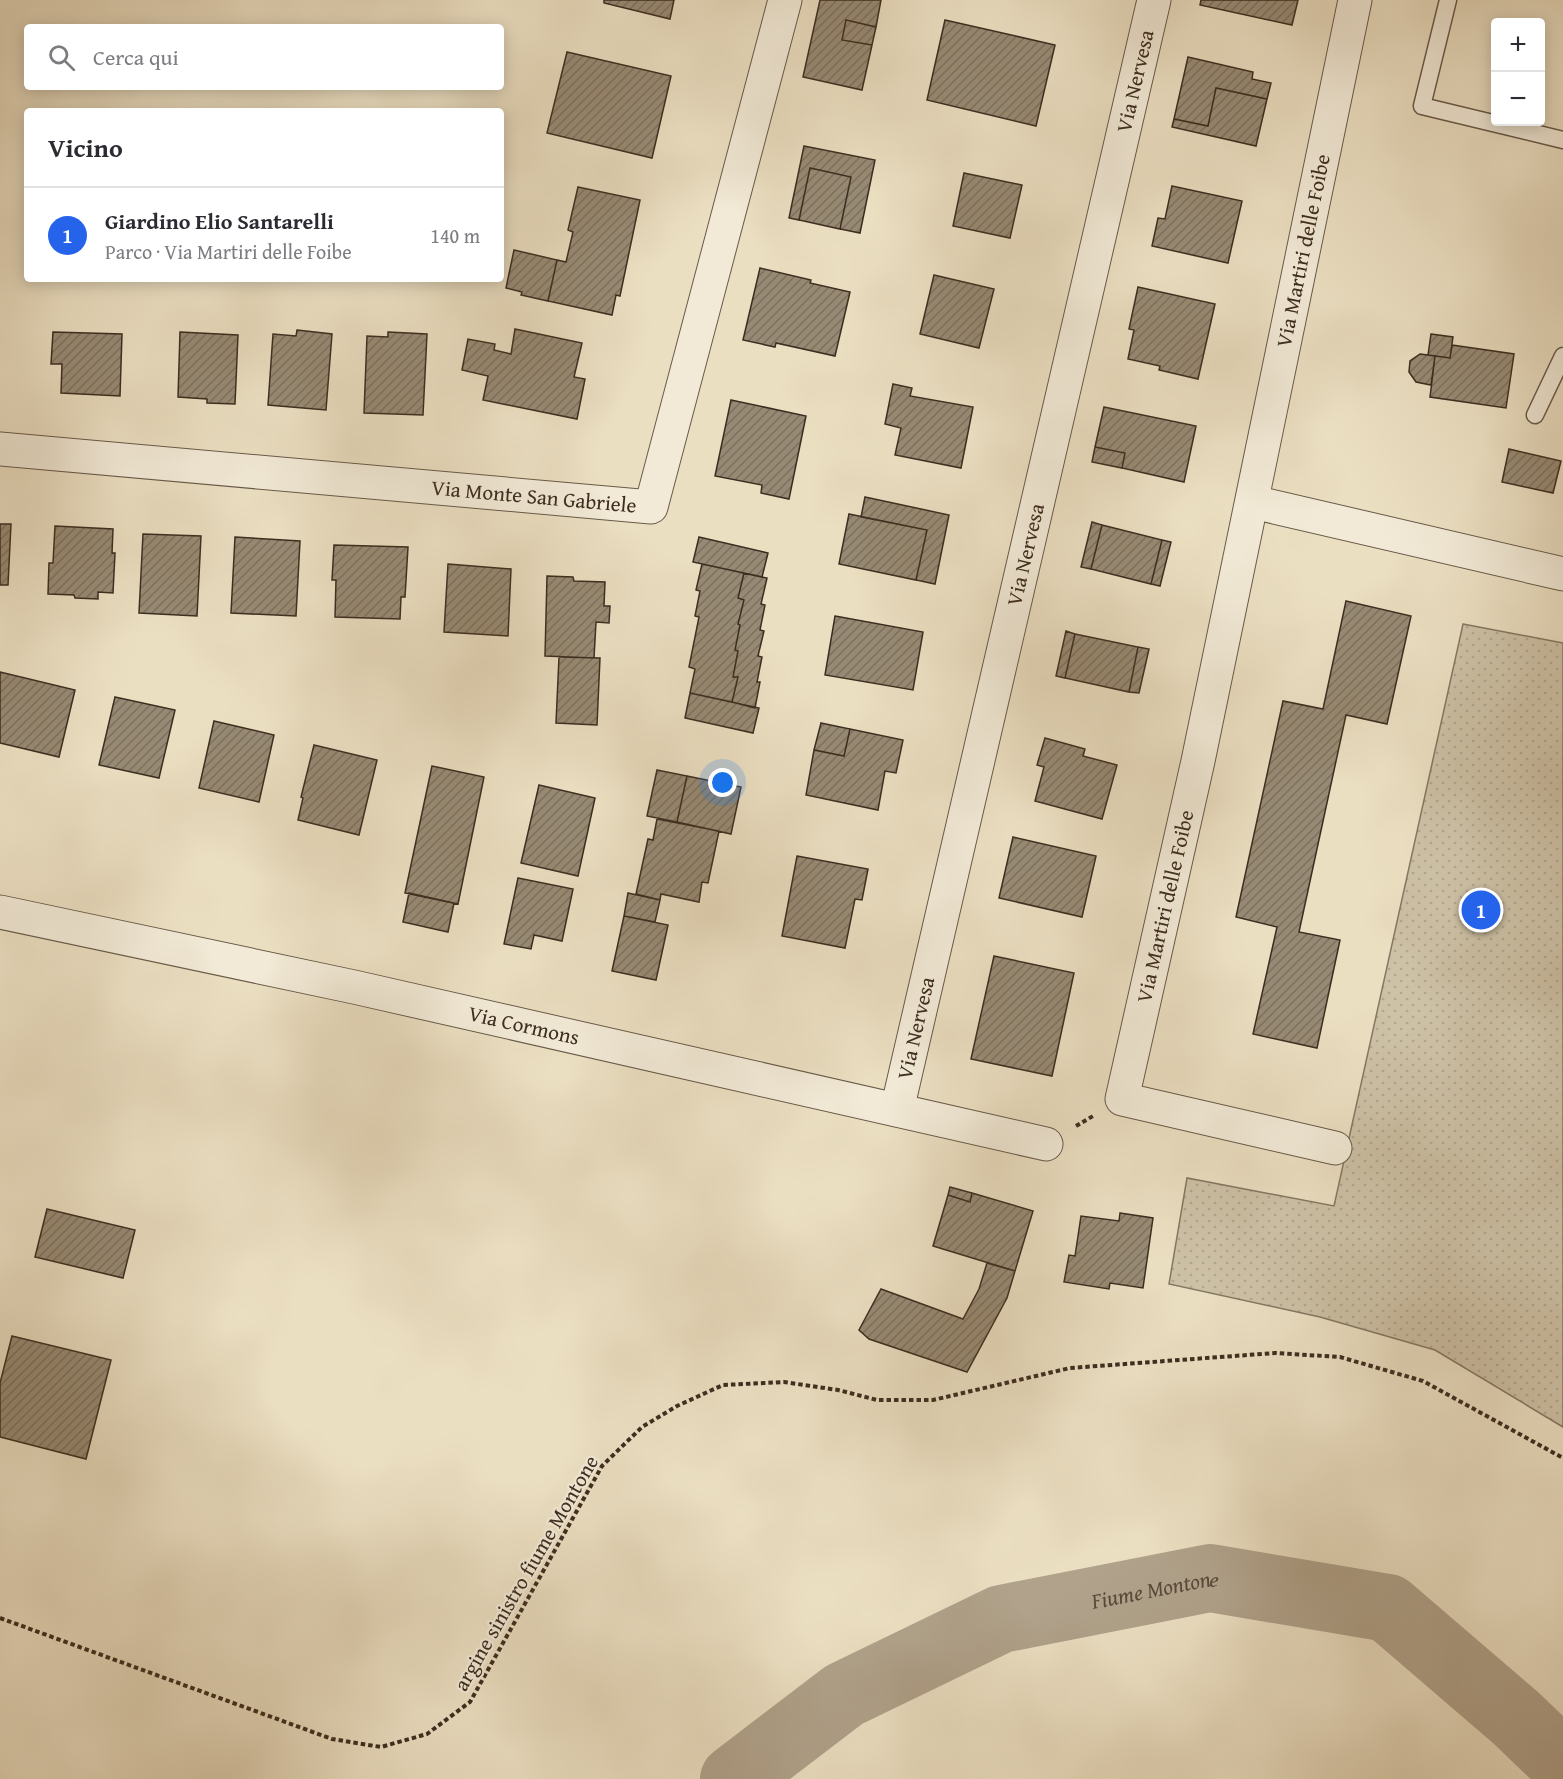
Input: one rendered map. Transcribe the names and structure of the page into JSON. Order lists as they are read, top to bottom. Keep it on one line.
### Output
{"streets":{"street":["Via Nervesa","Via Martiri delle Foibe","Via Monte San Gabriele","Via Cormons"],"path":["argine sinistro fiume Montone"]},"crossings":[["Via Nervesa","Via Cormons"]],"water":["Fiume Montone"],"page":{"map_buttons":["+","−"],"search":"Cerca qui","heading":"Vicino","list":[{"mark":"1","name":"Giardino Elio Santarelli","note":"Parco · Via Martiri delle Foibe","value":"140 m"}],"pins":"1"}}
